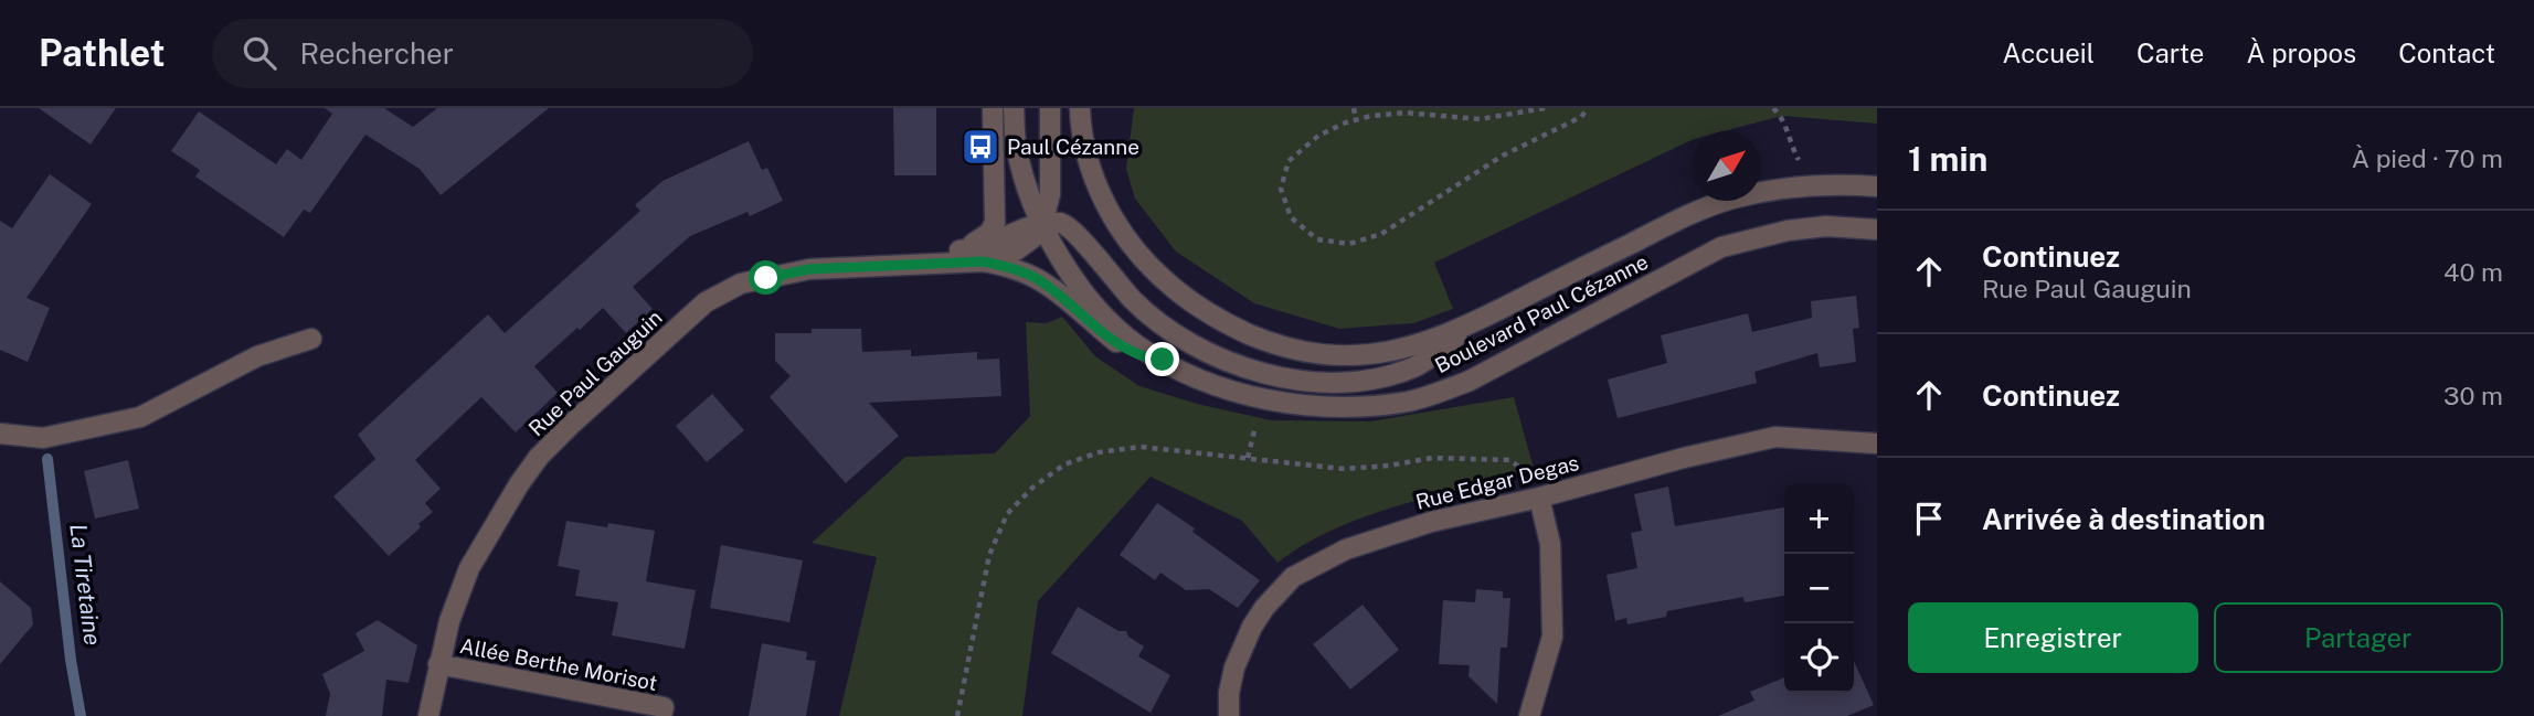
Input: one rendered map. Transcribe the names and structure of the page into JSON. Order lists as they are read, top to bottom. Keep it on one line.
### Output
{"streets":{"street":["Boulevard Paul Cézanne","Rue Paul Gauguin","Rue Edgar Degas","Allée Berthe Morisot"]},"crossings":[["Boulevard Paul Cézanne","Rue Paul Gauguin"],["Rue Paul Gauguin","Allée Berthe Morisot"]],"water":["La Tiretaine"],"places":{"bus stop":["Paul Cézanne"]},"north":"top right","page":{"header":"Pathlet","search":"Rechercher","nav":["Accueil","Carte","À propos","Contact"],"heading":["1 min","À pied · 70 m"],"list":[["Continuez","Rue Paul Gauguin","40 m"],["Continuez","30 m"],"Arrivée à destination"],"map_buttons":["+","−"],"buttons":["Enregistrer","Partager"]}}
